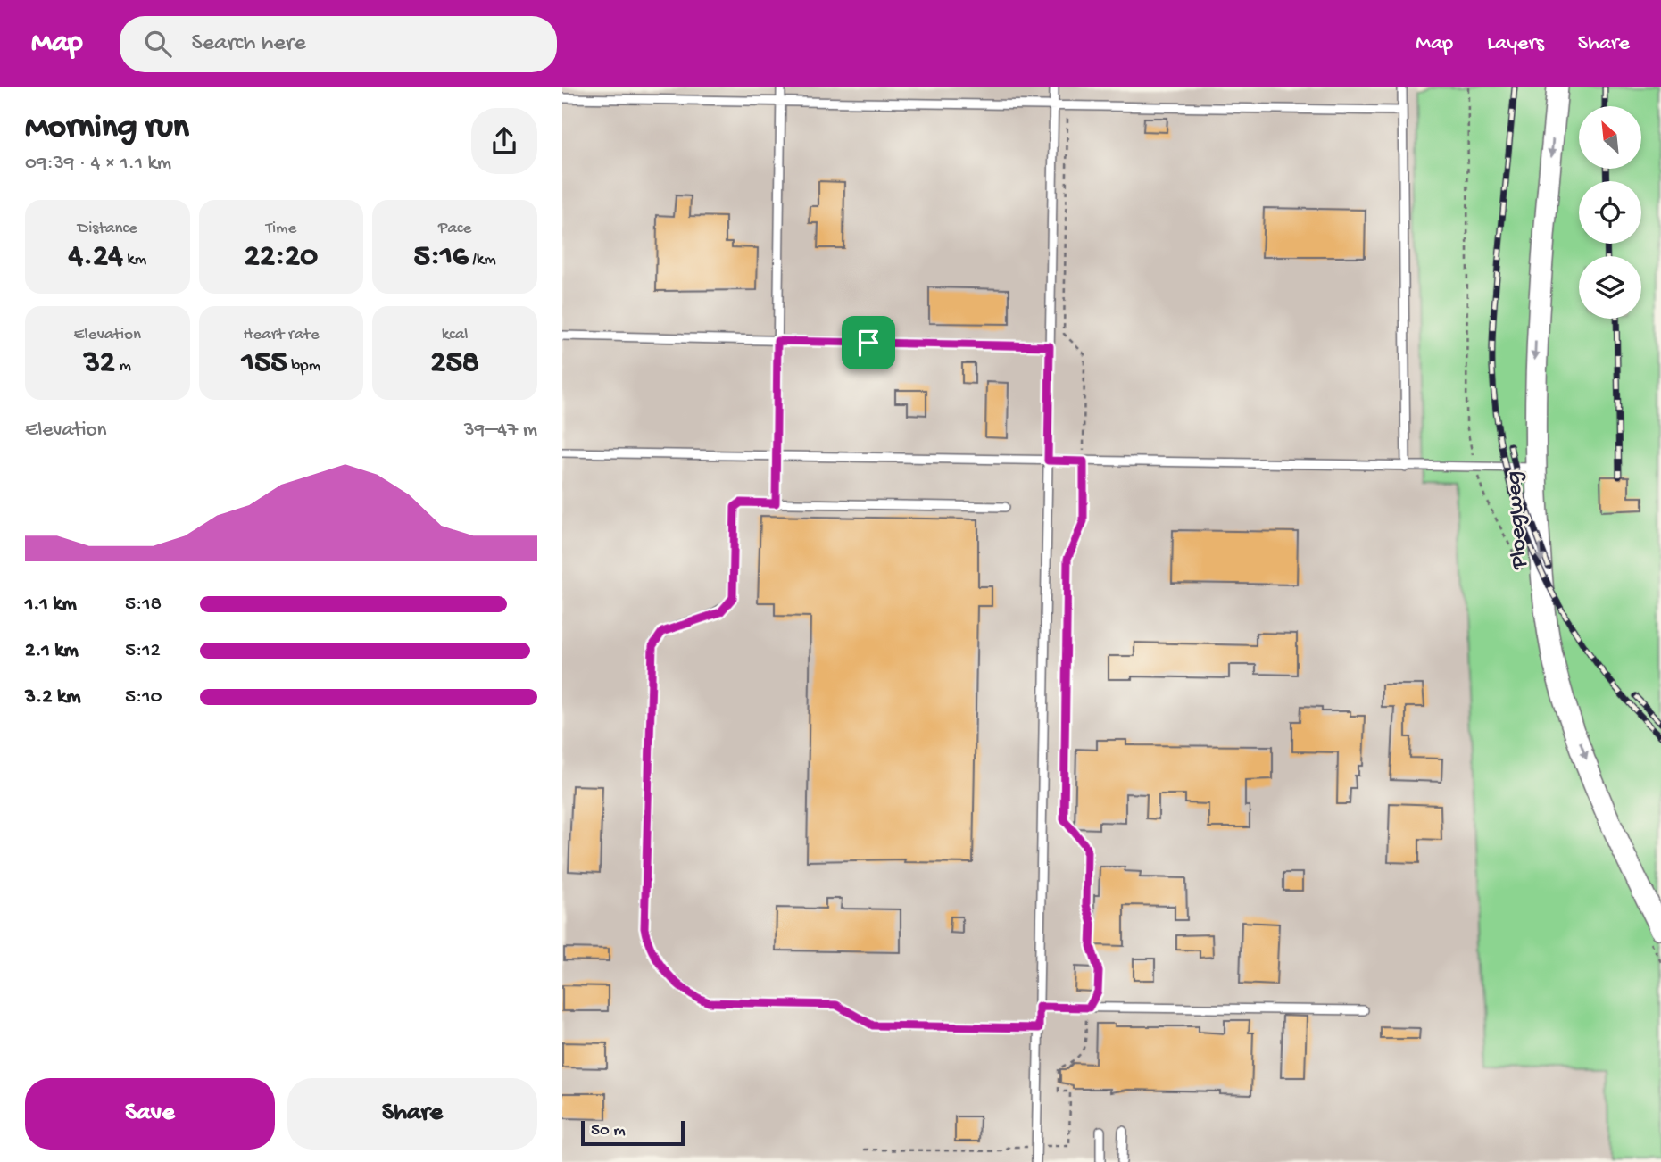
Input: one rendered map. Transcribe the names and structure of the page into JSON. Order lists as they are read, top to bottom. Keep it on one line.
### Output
{"streets":{"street":["Ploegweg"]},"one_way":["Ploegweg"],"scale_bar":"50 m","north":"top left","page":{"header":"Map","search":"Search here","nav":["Map","Layers","Share"],"heading":["Morning run","09:39 · 4 × 1.1 km"],"stats":[["Distance","4.24 km"],["Time","22:20"],["Pace","5:16 /km"],["Elevation","32 m"],["Heart rate","155 bpm"],["kcal","258"]],"chart":["Elevation","39–47 m"],"list":[{"name":"1.1 km","note":"5:18"},{"name":"2.1 km","note":"5:12"},{"name":"3.2 km","note":"5:10"}],"buttons":["Save","Share"],"scale":"50 m"}}
